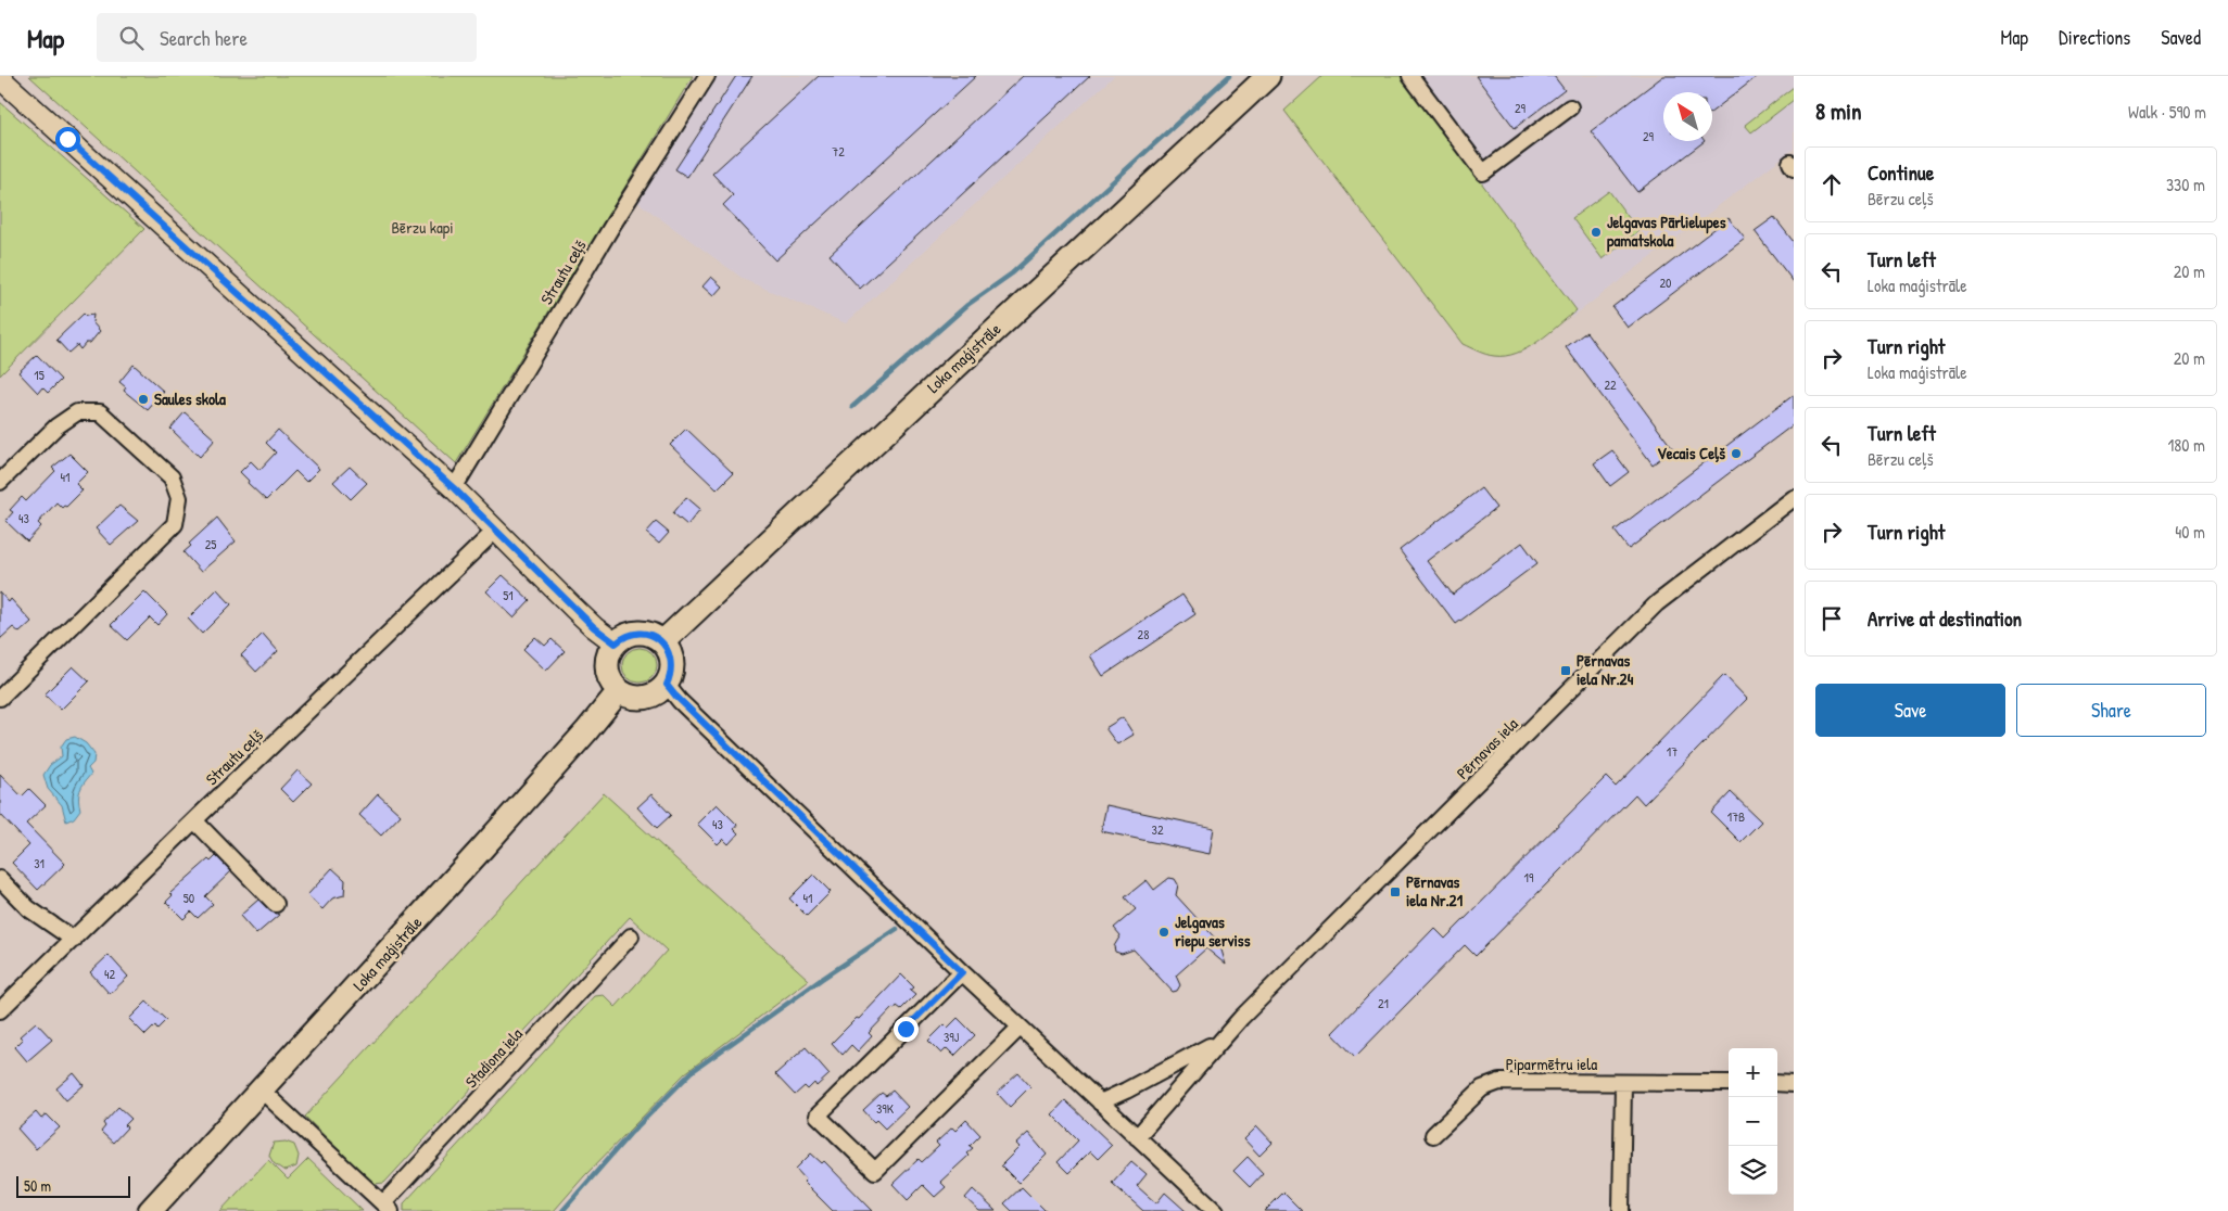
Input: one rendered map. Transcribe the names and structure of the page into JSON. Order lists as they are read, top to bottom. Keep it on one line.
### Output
{"streets":{"main road":["Loka maģistrāle"],"street":["Strautu ceļš","Pērnavas iela","Stadiona iela","Piparmētru iela"]},"crossings":[["Loka maģistrāle","Stadiona iela"]],"parks":["Bērzu kapi"],"places":{"other":["Jelgavas Pārlielupes pamatskola","Saules skola","Vecais Ceļš","Jelgavas riepu serviss"],"transit":["Pērnavas iela Nr.24","Pērnavas iela Nr.21"]},"house_numbers":["29","29","72","20","15","22","41","43","25","51","28","17","17B","43","32","31","19","50","41","42","21","39J","39K"],"scale_bar":"50 m","north":"top left","page":{"header":"Map","search":"Search here","nav":["Map","Directions","Saved"],"heading":["8 min","Walk · 590 m"],"list":[["Continue","Bērzu ceļš","330 m"],["Turn left","Loka maģistrāle","20 m"],["Turn right","Loka maģistrāle","20 m"],["Turn left","Bērzu ceļš","180 m"],["Turn right","40 m"],"Arrive at destination"],"buttons":["Save","Share"],"map_buttons":["+","−"],"scale":"50 m"}}
